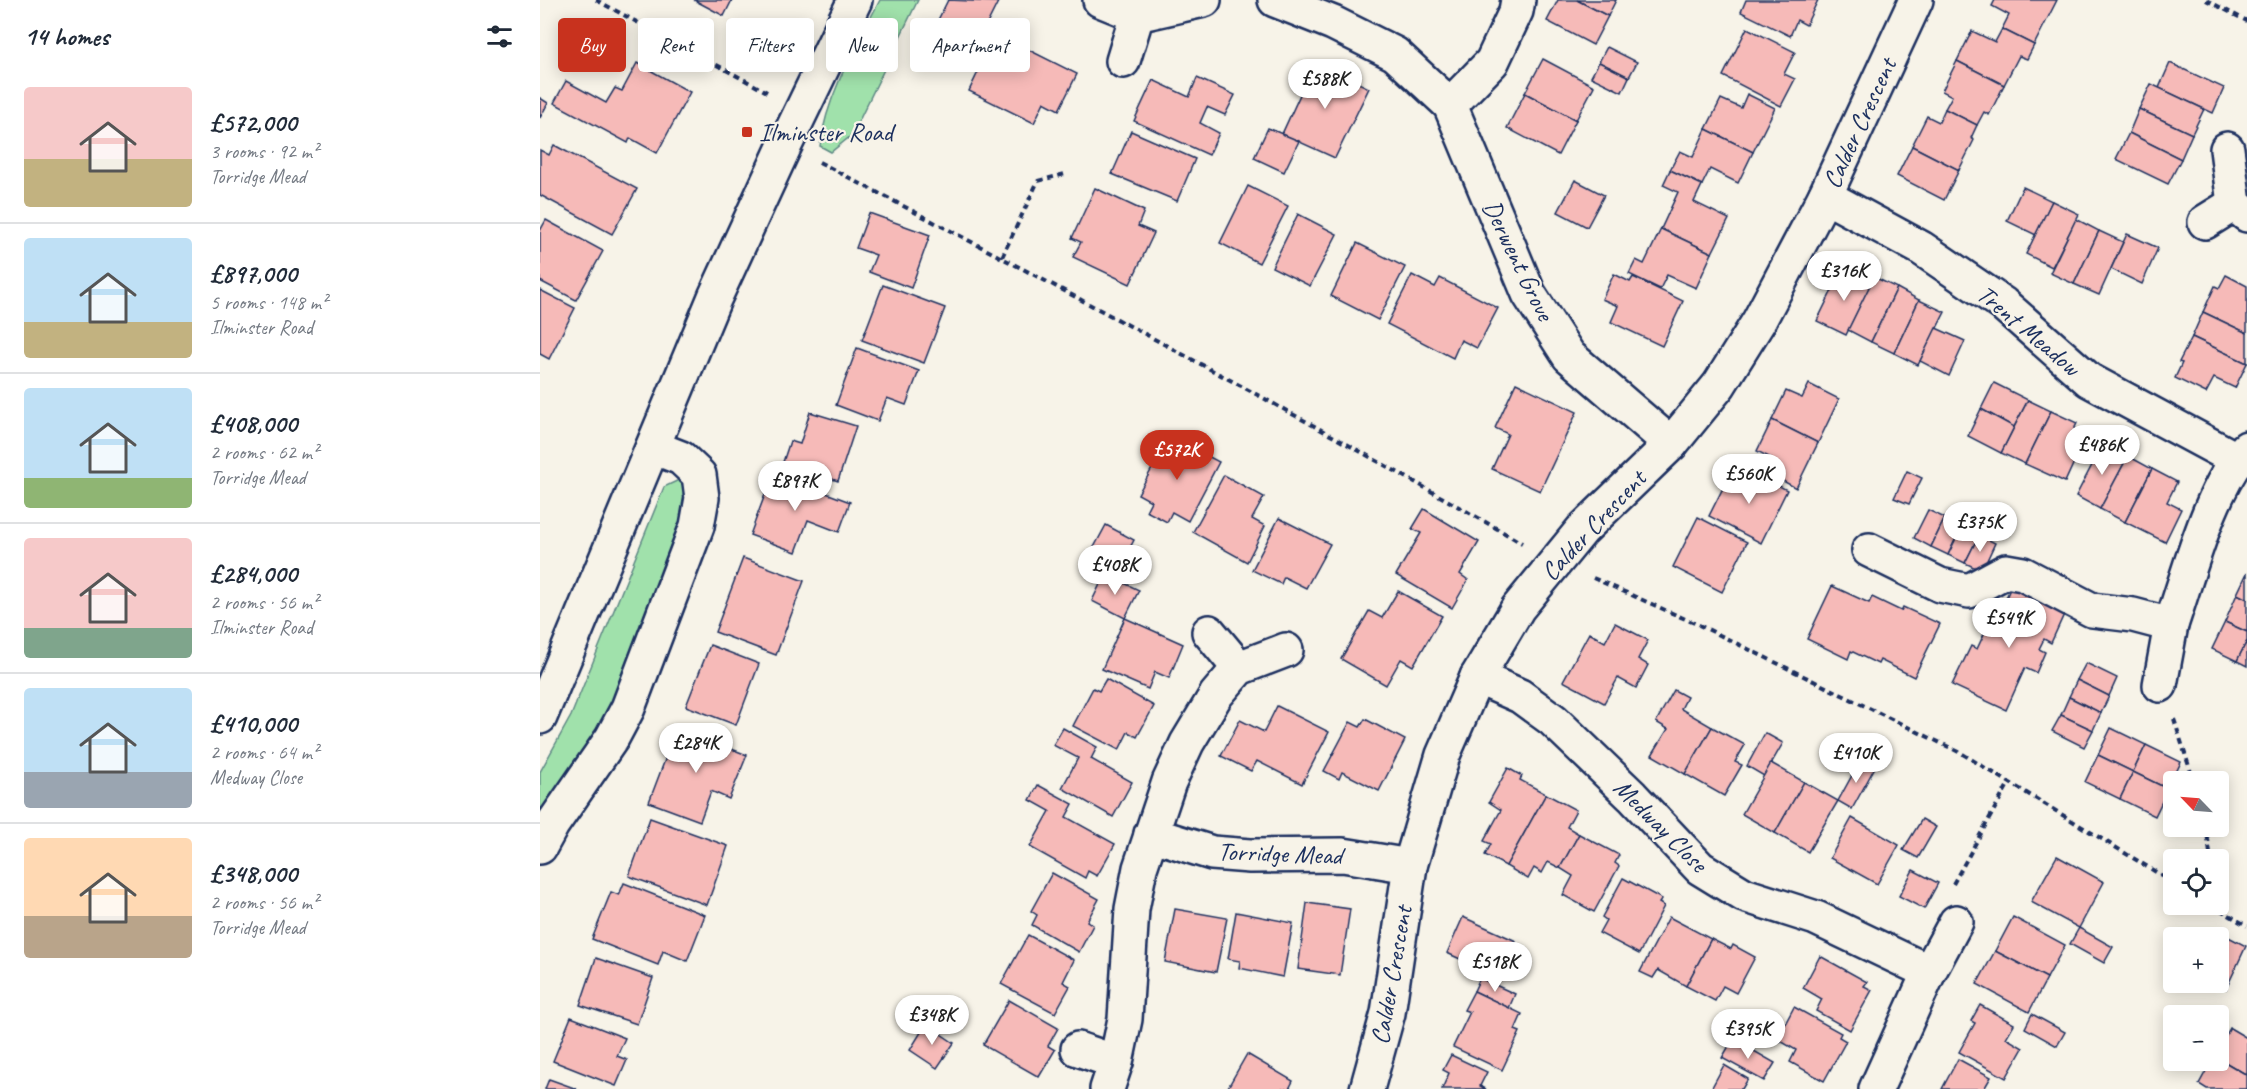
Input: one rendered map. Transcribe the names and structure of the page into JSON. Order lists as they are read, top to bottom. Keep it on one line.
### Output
{"streets":{"street":["Calder Crescent","Derwent Grove","Trent Meadow","Medway Close","Torridge Mead"]},"crossings":[["Calder Crescent","Derwent Grove"],["Calder Crescent","Trent Meadow"],["Calder Crescent","Medway Close"],["Calder Crescent","Torridge Mead"]],"places":{"transit":["Ilminster Road"]},"north":"top left","page":{"heading":"14 homes","chip":["Buy","Rent","Filters","New","Apartment"],"price":["£588K","£316K","£486K","£572K","£560K","£897K","£375K","£408K","£549K","£284K","£410K","£518K","£348K","£395K"],"list":[{"name":"£572,000","note":"3 rooms · 92 m² · Torridge Mead"},{"name":"£897,000","note":"5 rooms · 148 m² · Ilminster Road"},{"name":"£408,000","note":"2 rooms · 62 m² · Torridge Mead"},{"name":"£284,000","note":"2 rooms · 56 m² · Ilminster Road"},{"name":"£410,000","note":"2 rooms · 64 m² · Medway Close"},{"name":"£348,000","note":"2 rooms · 56 m² · Torridge Mead"}],"map_buttons":["+","−"]}}
